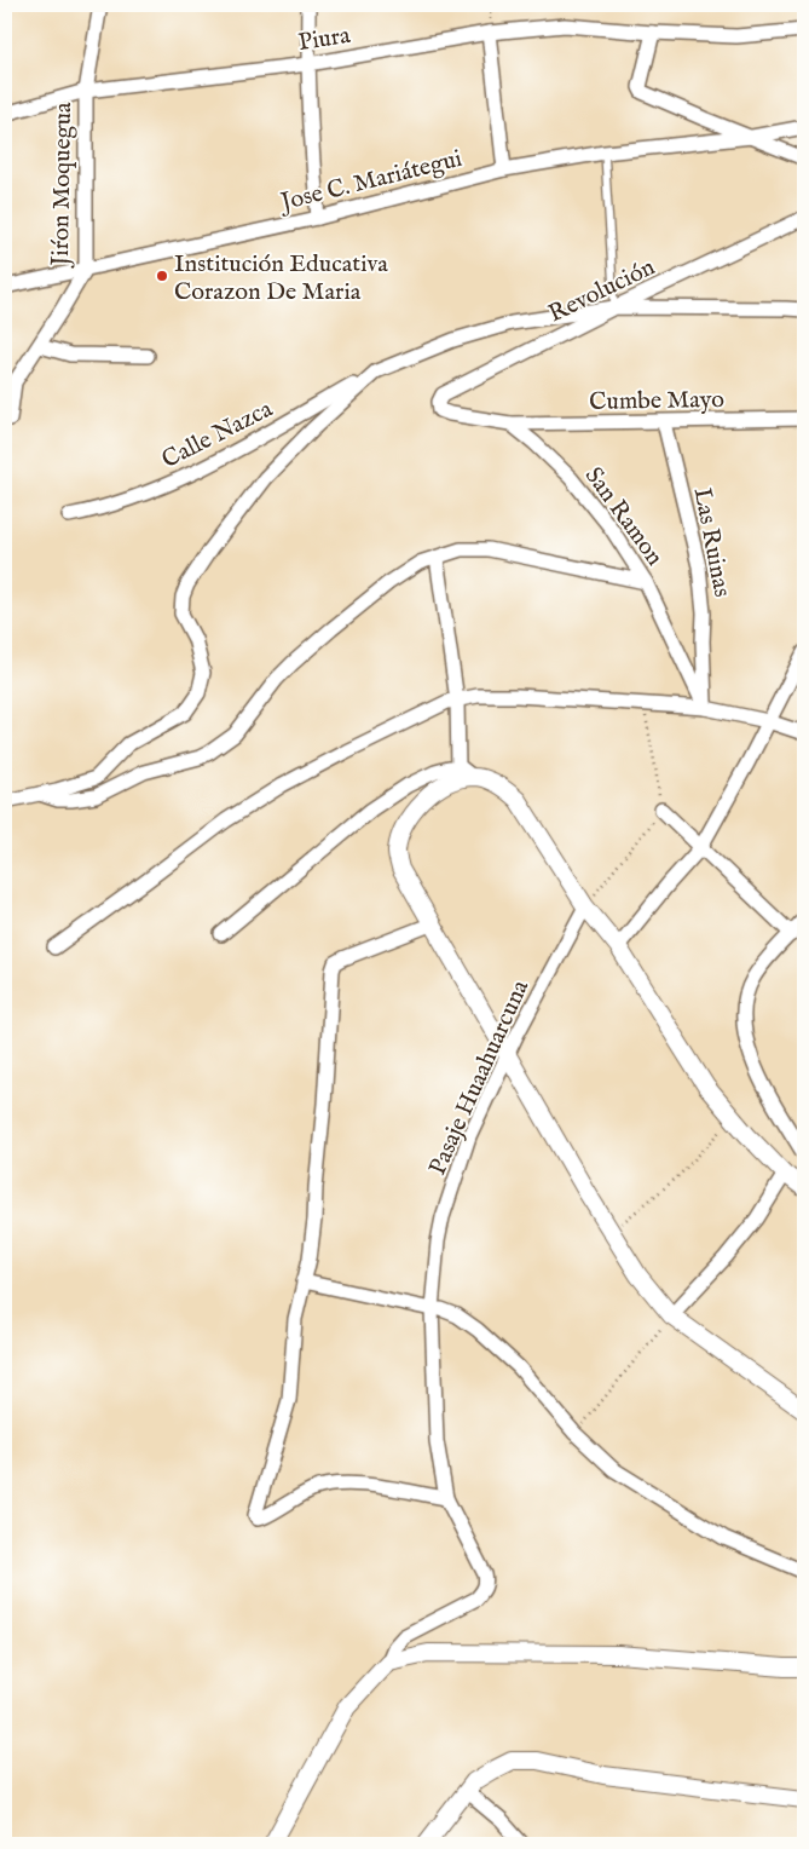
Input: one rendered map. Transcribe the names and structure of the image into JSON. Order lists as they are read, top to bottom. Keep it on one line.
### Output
{"streets":{"street":["Piura","Jose C. Mariátegui","Jiŕon Moquegua","Revolución","Cumbe Mayo","Calle Nazca","San Ramon","Las Ruinas","Pasaje Huaahuarcuna"]},"crossings":[["Piura","Jiŕon Moquegua"],["Jose C. Mariátegui","Jiŕon Moquegua"],["Revolución","San Ramon"],["Cumbe Mayo","San Ramon"],["Cumbe Mayo","Las Ruinas"],["San Ramon","Las Ruinas"]],"places":["Institución Educativa Corazon De Maria"]}
